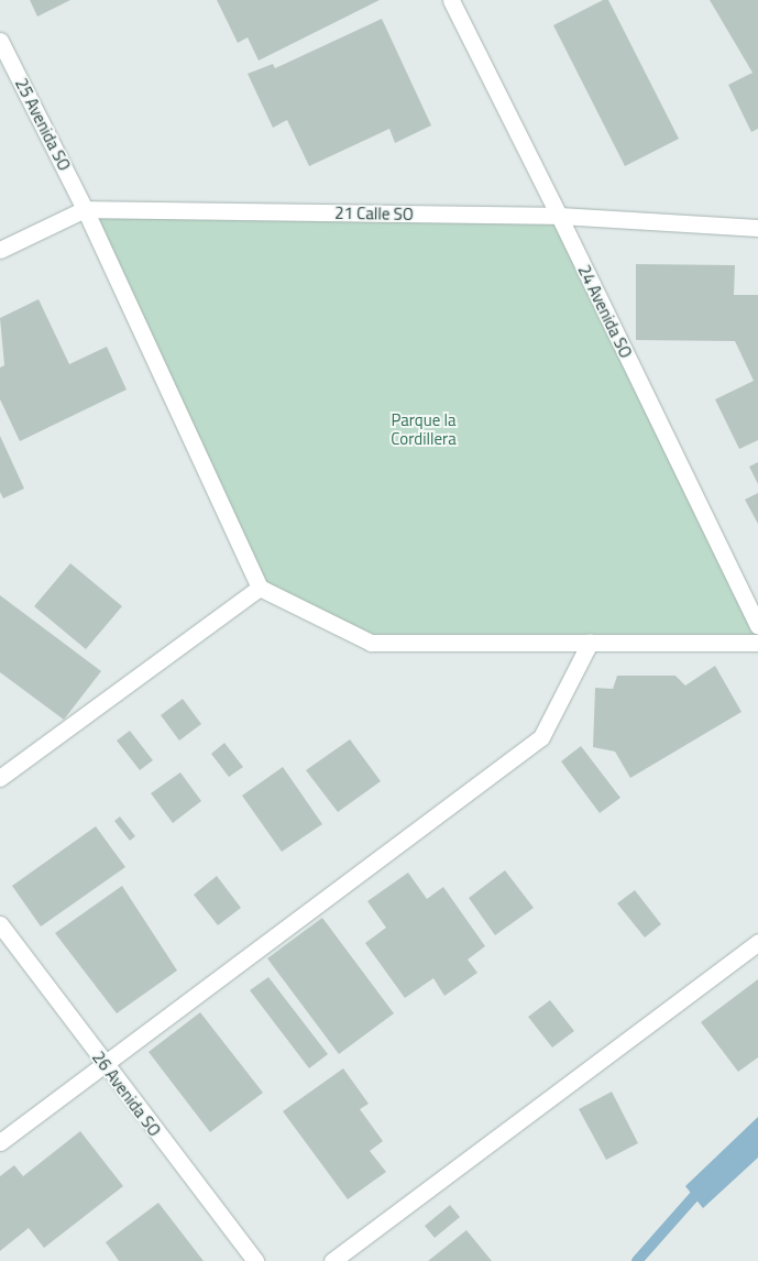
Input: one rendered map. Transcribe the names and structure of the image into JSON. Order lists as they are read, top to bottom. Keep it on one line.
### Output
{"streets":{"street":["25 Avenida SO","21 Calle SO","24 Avenida SO","26 Avenida SO"]},"crossings":[["25 Avenida SO","21 Calle SO"],["21 Calle SO","24 Avenida SO"]],"parks":["Parque la Cordillera"]}
